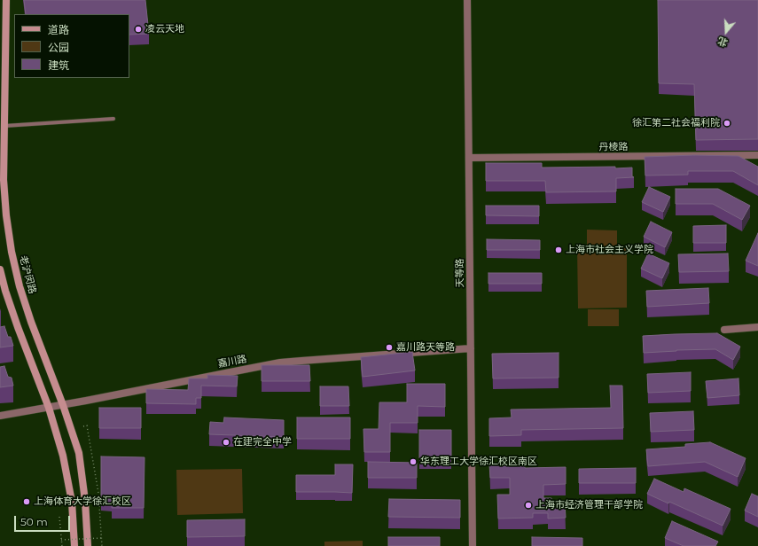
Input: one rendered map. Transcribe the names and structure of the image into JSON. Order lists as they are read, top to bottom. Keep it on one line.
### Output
{"streets":{"main road":["老沪闵路"],"street":["丹棱路","天等路","嘉川路"]},"crossings":[["丹棱路","天等路"],["天等路","嘉川路"],["老沪闵路","嘉川路"]],"places":["凌云天地","徐汇第二社会福利院","上海市社会主义学院","嘉川路天等路","在建完全中学","华东理工大学徐汇校区南区","上海体育大学徐汇校区","上海市经济管理干部学院"],"legend":["道路","公园","建筑"],"scale_bar":"50 m","north":"bottom"}
